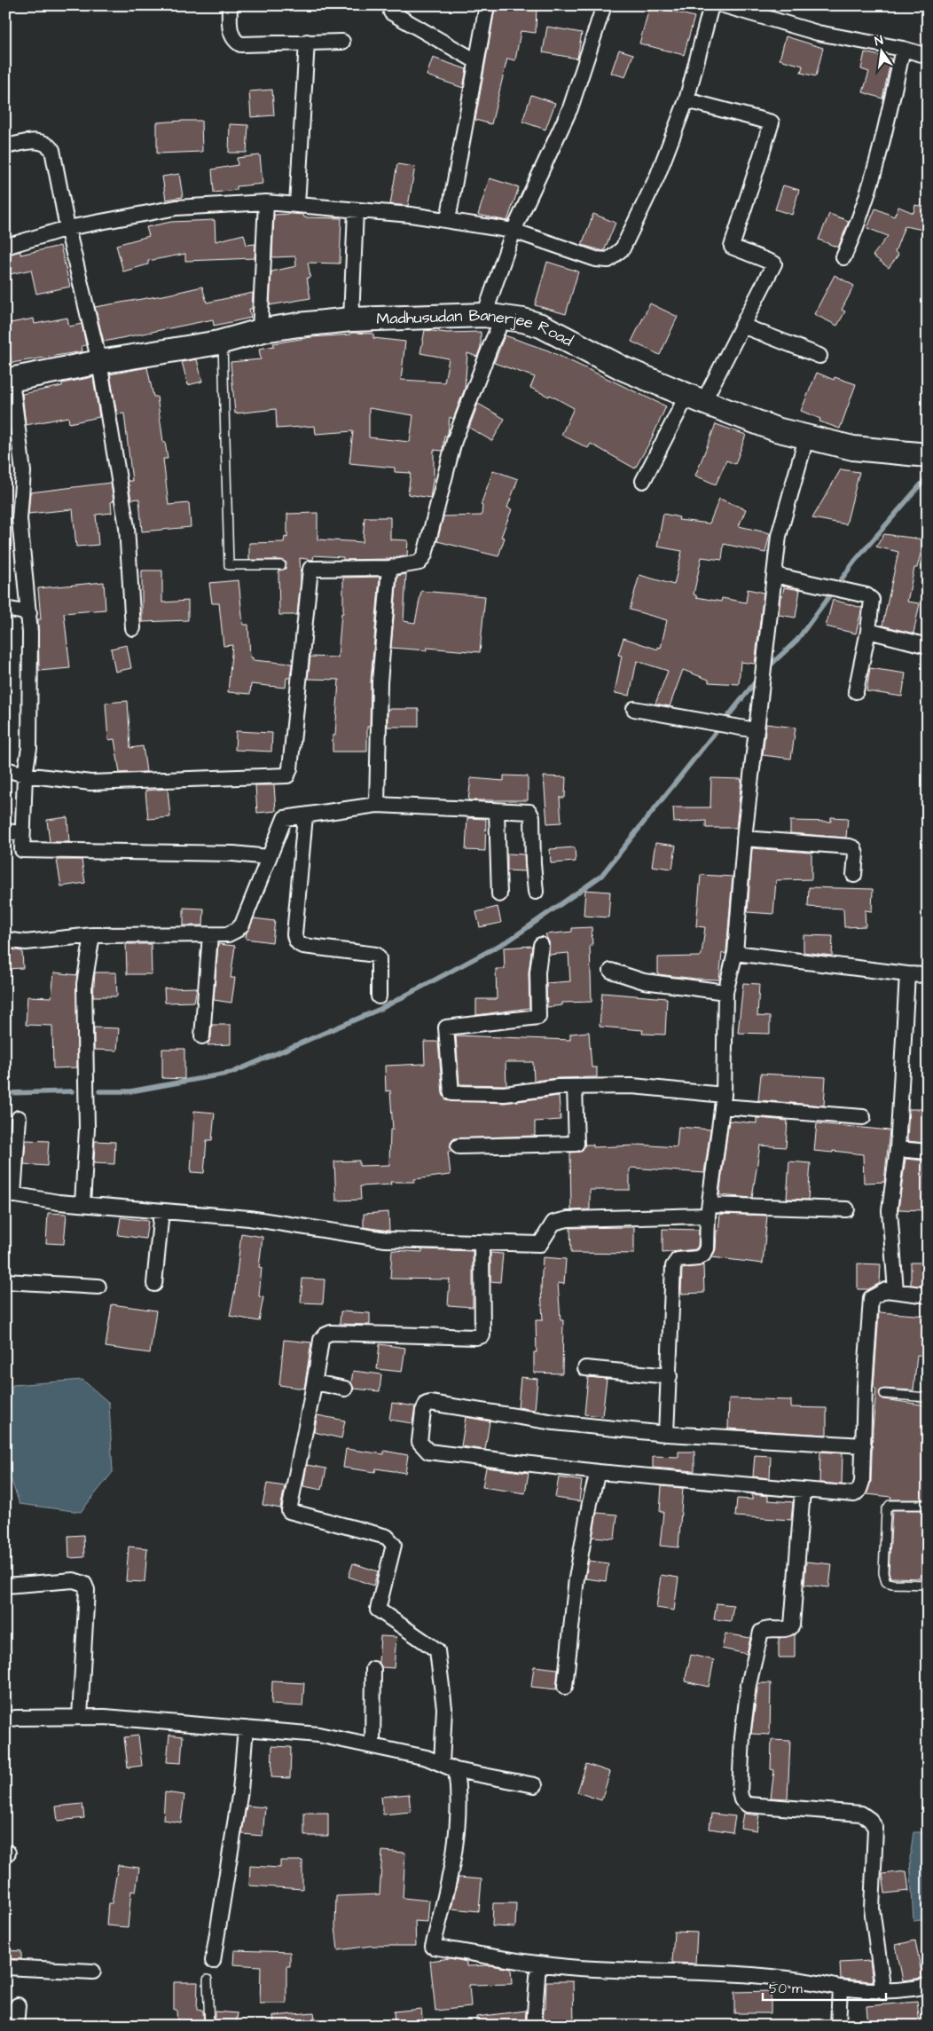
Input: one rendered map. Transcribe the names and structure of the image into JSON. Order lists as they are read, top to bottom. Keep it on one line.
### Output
{"streets":{"main road":["Madhusudan Banerjee Road"]},"scale_bar":"50 m","north":"top"}
